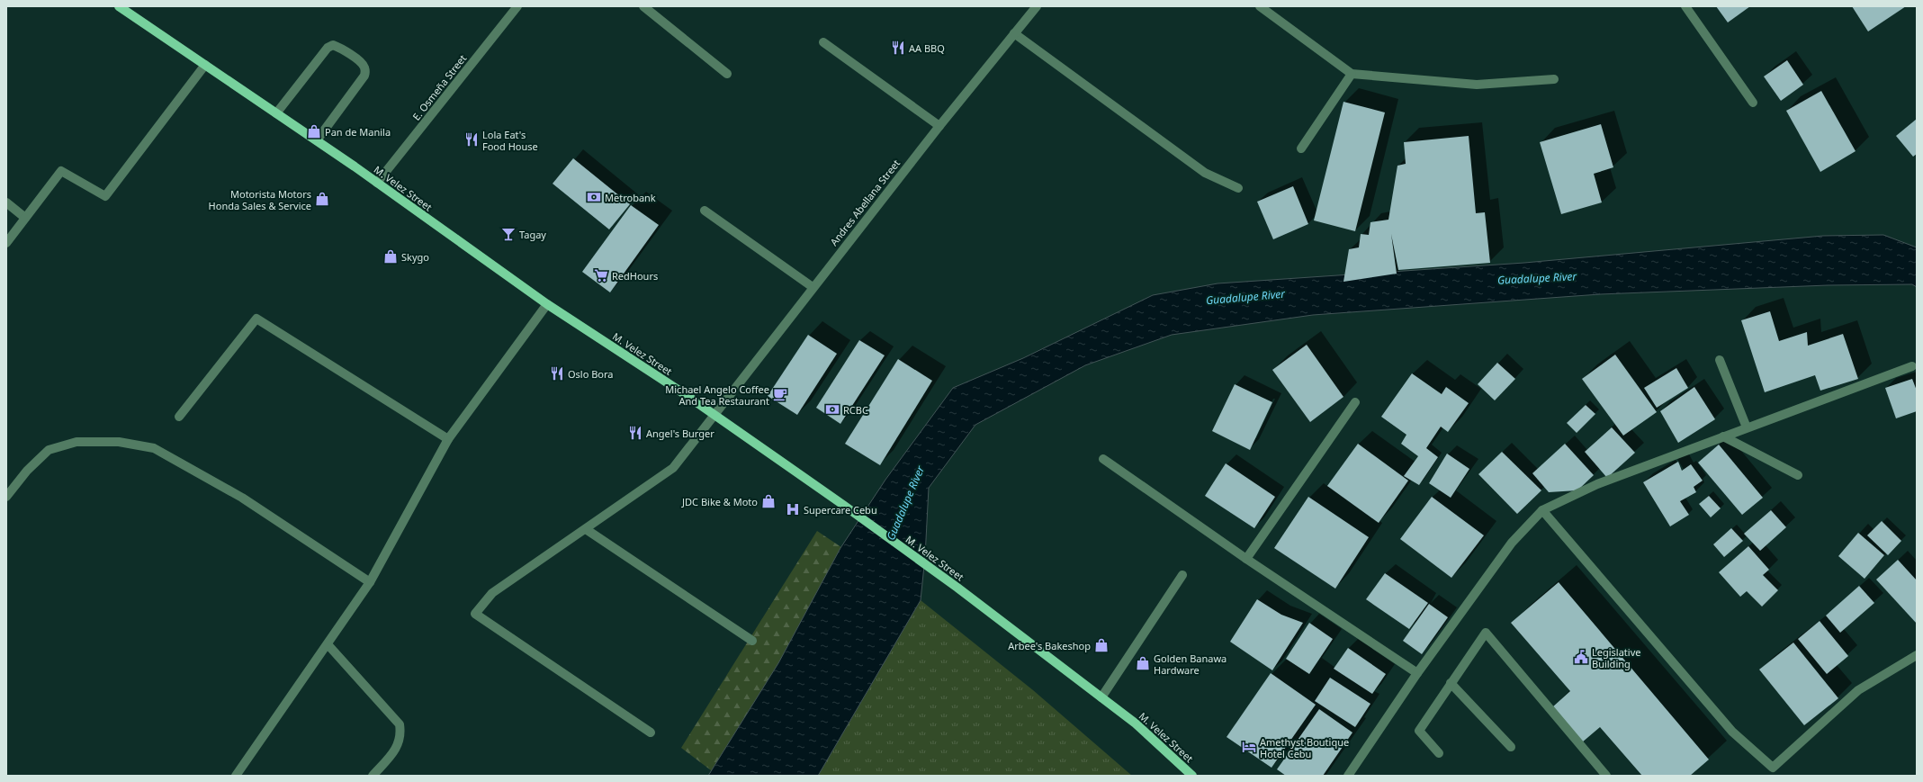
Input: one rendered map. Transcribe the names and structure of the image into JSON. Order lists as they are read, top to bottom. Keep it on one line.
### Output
{"streets":{"main road":["M. Velez Street"],"street":["E. Osmeña Street","Andres Abellana Street"]},"crossings":[["E. Osmeña Street","M. Velez Street"],["M. Velez Street","Andres Abellana Street"]],"water":["Guadalupe River"],"places":{"restaurant":["AA BBQ","Lola Eat's Food House","Oslo Bora","Angel's Burger"],"shop":["Pan de Manila","Motorista Motors Honda Sales & Service","Skygo","JDC Bike & Moto","Arbee's Bakeshop","Golden Banawa Hardware"],"bank":["Metrobank","RCBC"],"bar":["Tagay"],"supermarket":["RedHours"],"cafe":["Michael Angelo Coffee And Tea Restaurant"],"hospital":["Supercare Cebu"],"public building":["Legislative Building"],"hotel":["Amethyst Boutique Hotel Cebu"]}}
